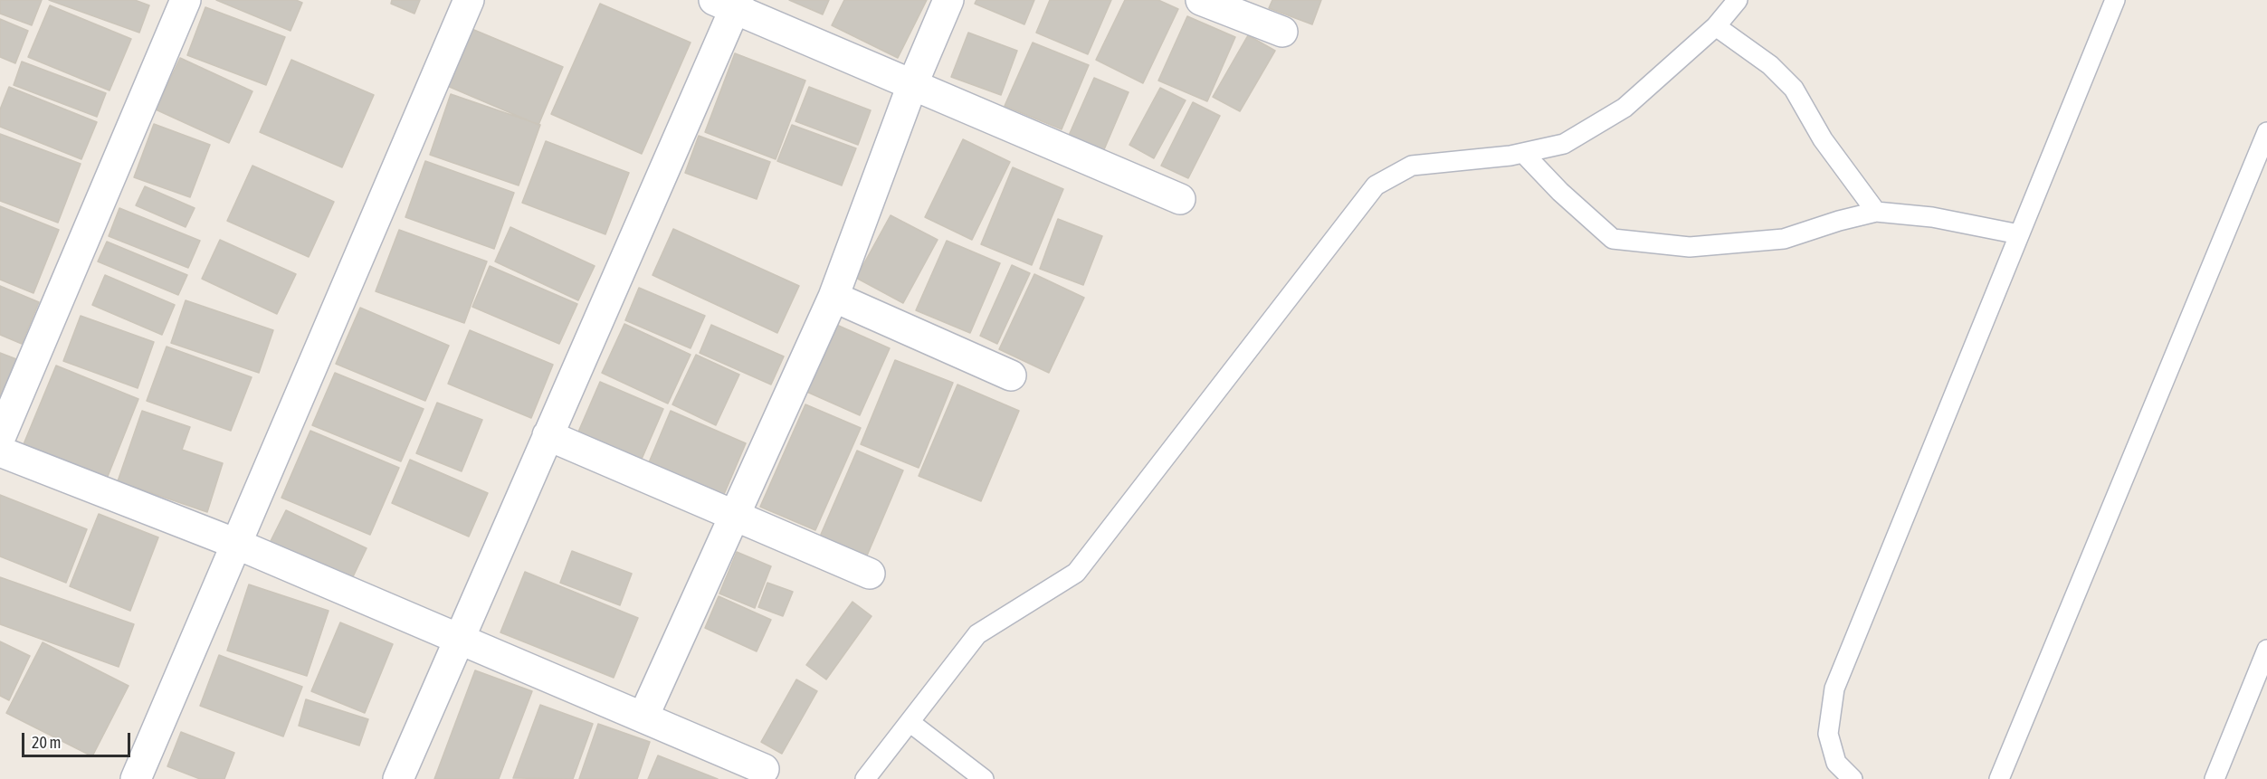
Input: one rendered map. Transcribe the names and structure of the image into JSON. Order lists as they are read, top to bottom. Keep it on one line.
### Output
{"scale_bar":"20 m"}
